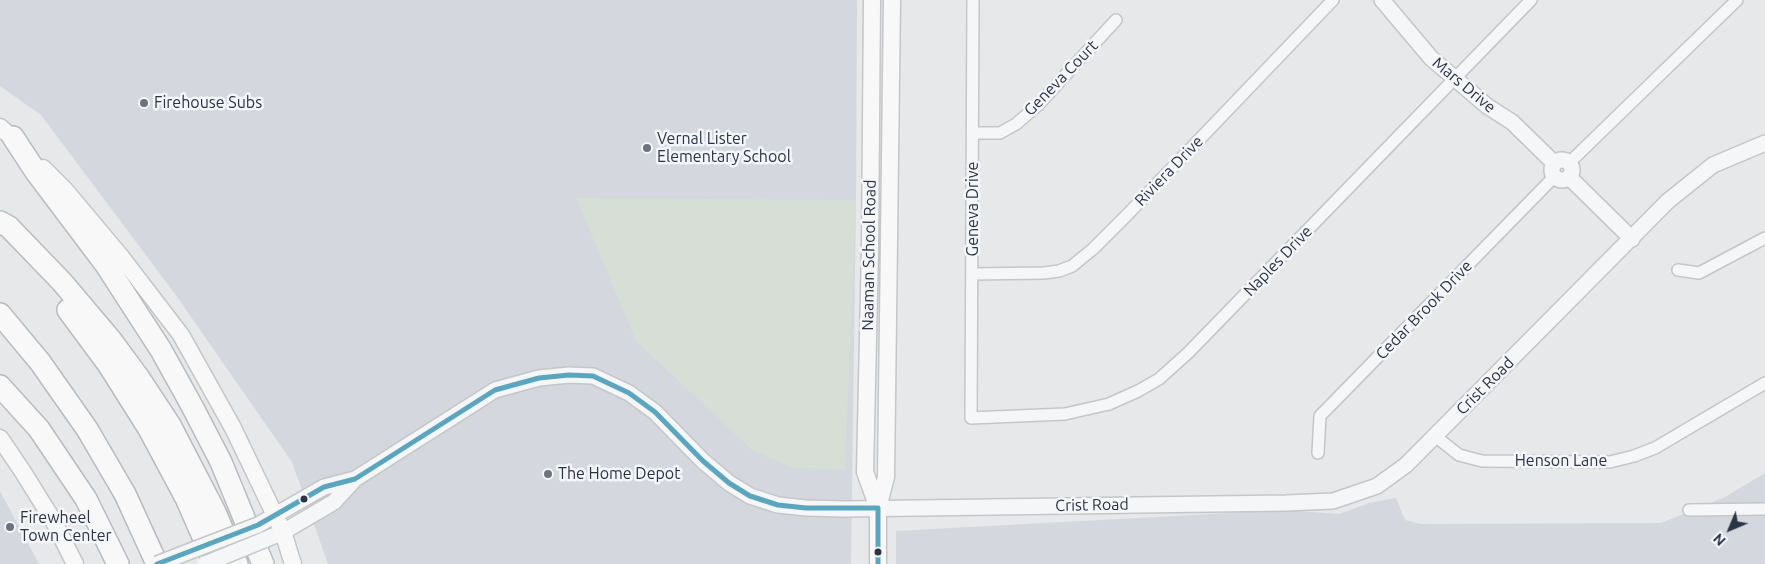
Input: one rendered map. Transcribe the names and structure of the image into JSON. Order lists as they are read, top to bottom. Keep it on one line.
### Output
{"streets":{"main road":["Naaman School Road"],"street":["Geneva Court","Mars Drive","Riviera Drive","Geneva Drive","Naples Drive","Cedar Brook Drive","Crist Road","Henson Lane"]},"crossings":[["Geneva Court","Geneva Drive"],["Mars Drive","Naples Drive"],["Mars Drive","Cedar Brook Drive"],["Mars Drive","Crist Road"],["Riviera Drive","Geneva Drive"],["Geneva Drive","Naples Drive"],["Naaman School Road","Crist Road"],["Crist Road","Henson Lane"]],"places":["Firehouse Subs","Vernal Lister Elementary School","The Home Depot","Firewheel Town Center"],"north":"bottom left"}
